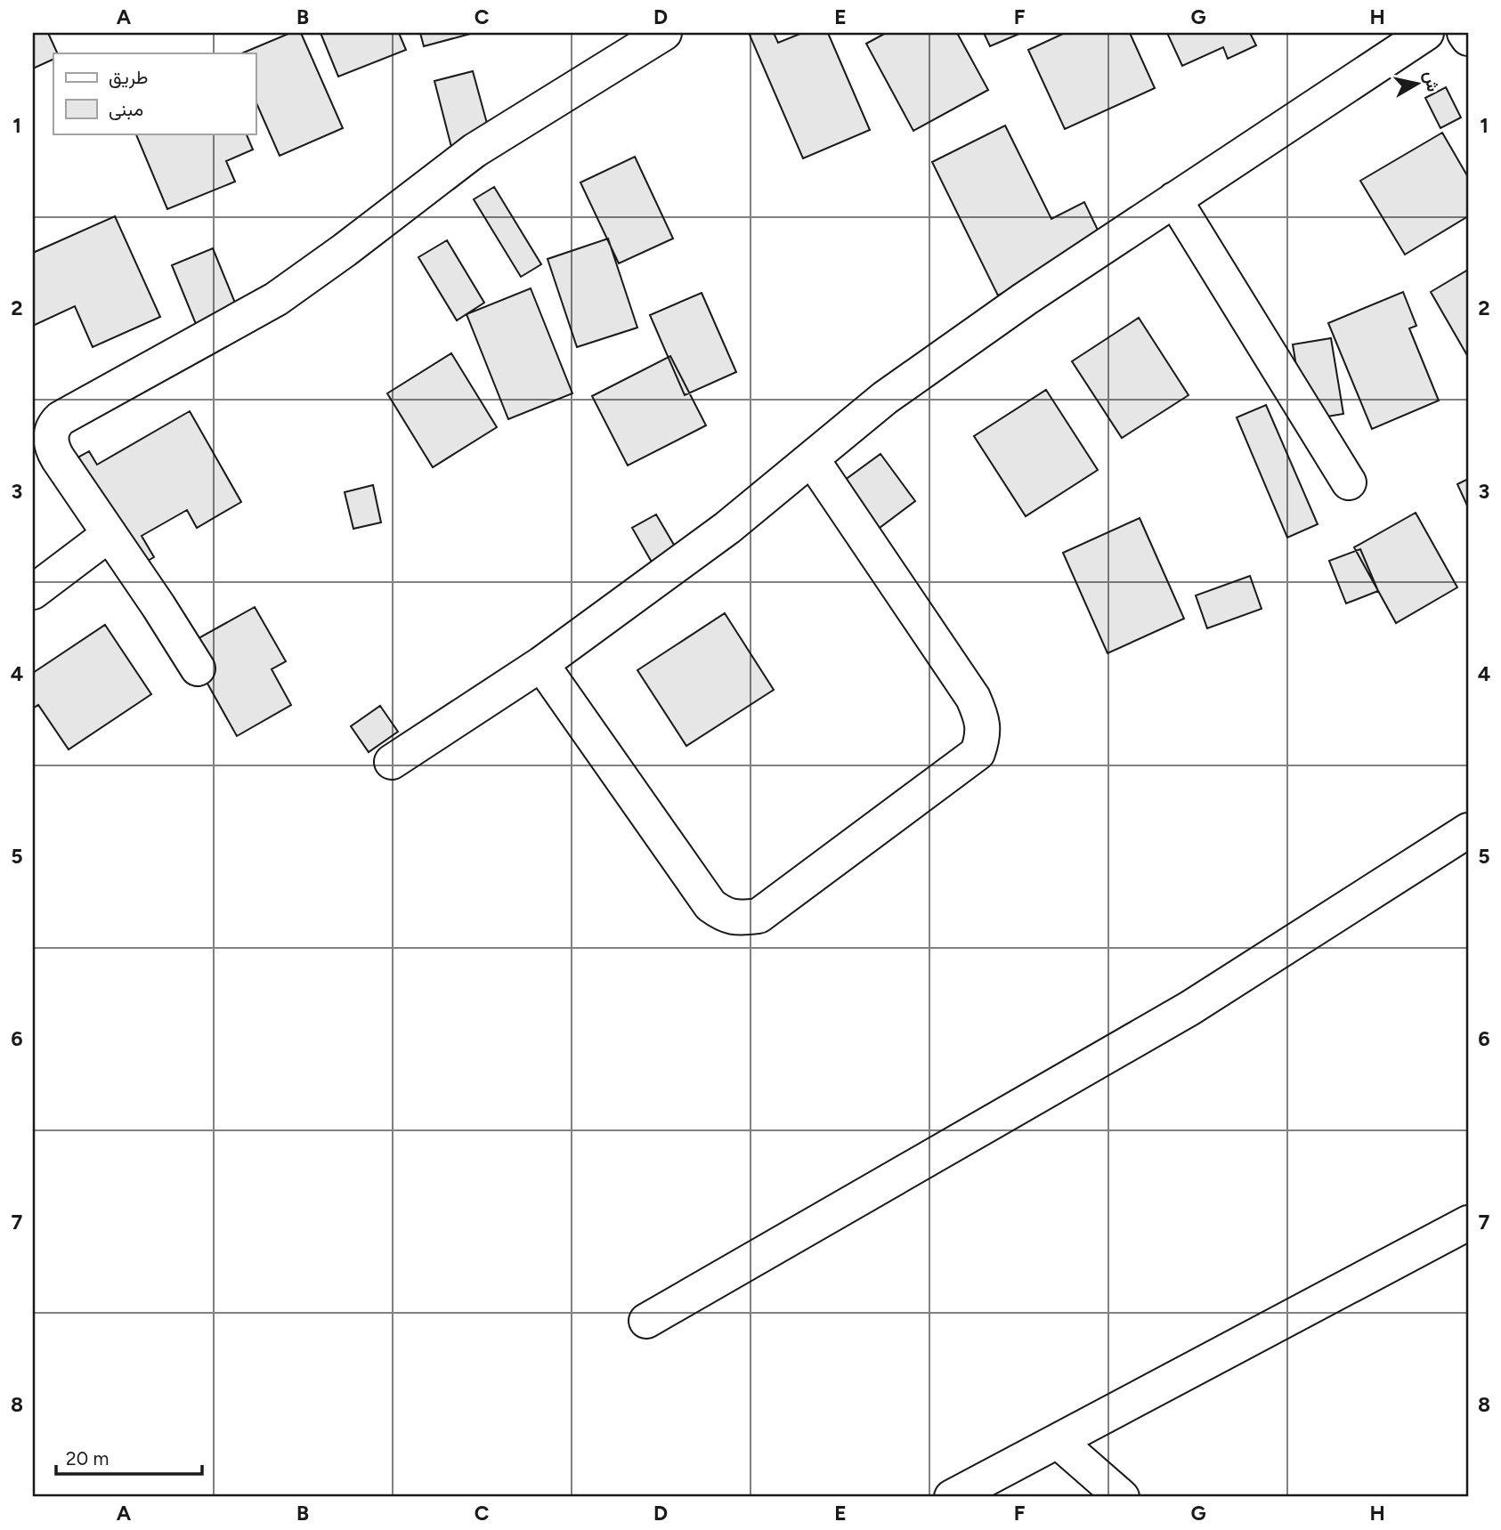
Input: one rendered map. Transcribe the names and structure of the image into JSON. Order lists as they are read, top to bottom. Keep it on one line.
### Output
{"legend":["طريق","مبنى"],"scale_bar":"20 m","north":"right","grid":{"columns":["A","B","C","D","E","F","G","H"],"rows":["1","2","3","4","5","6","7","8"]}}
